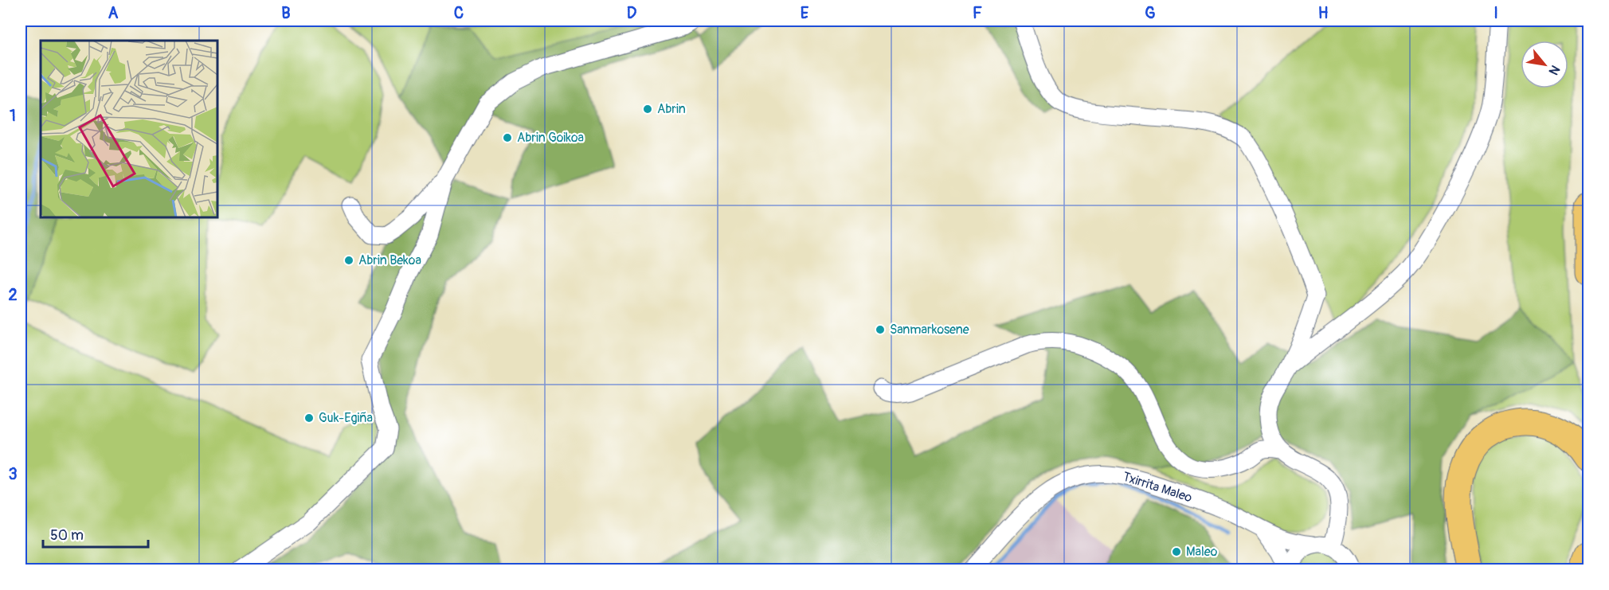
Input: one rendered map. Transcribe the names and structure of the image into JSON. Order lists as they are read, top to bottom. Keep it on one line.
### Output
{"streets":{"street":["Txirrita Maleo"]},"places":["Abrin","Abrin Goikoa","Abrin Bekoa","Sanmarkosene","Guk-Egiña","Maleo"],"scale_bar":"50 m","north":"bottom right","grid":{"columns":["A","B","C","D","E","F","G","H","I"],"rows":["1","2","3"]}}
